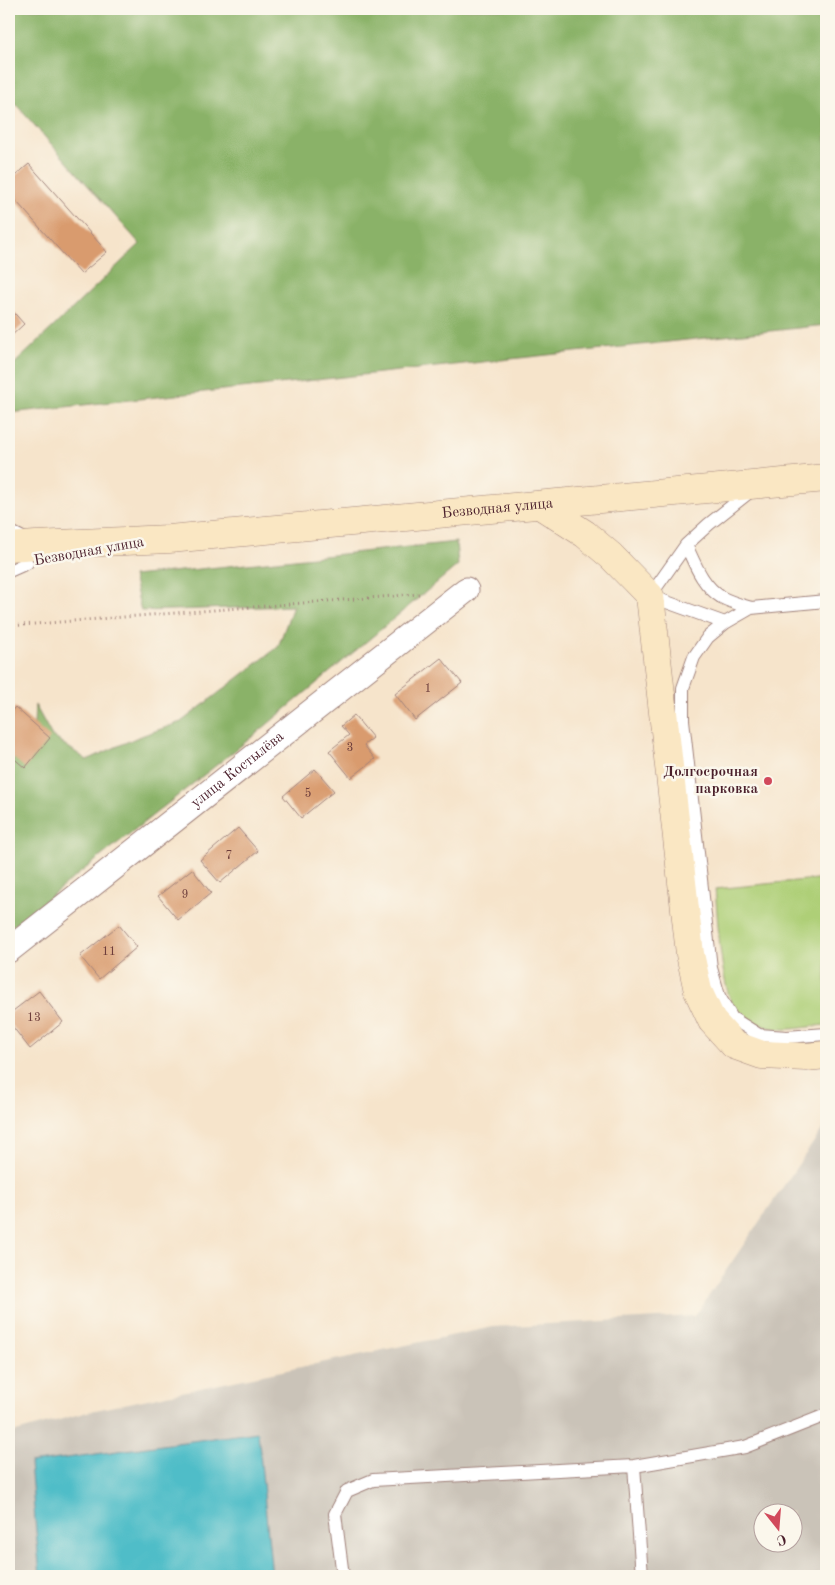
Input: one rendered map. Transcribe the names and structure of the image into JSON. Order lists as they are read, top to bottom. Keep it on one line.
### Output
{"streets":{"main road":["Безводная улица"],"street":["улица Костылёва"]},"places":["Долгосрочная парковка"],"house_numbers":["1","3","5","7","9","11","13"],"north":"bottom"}
